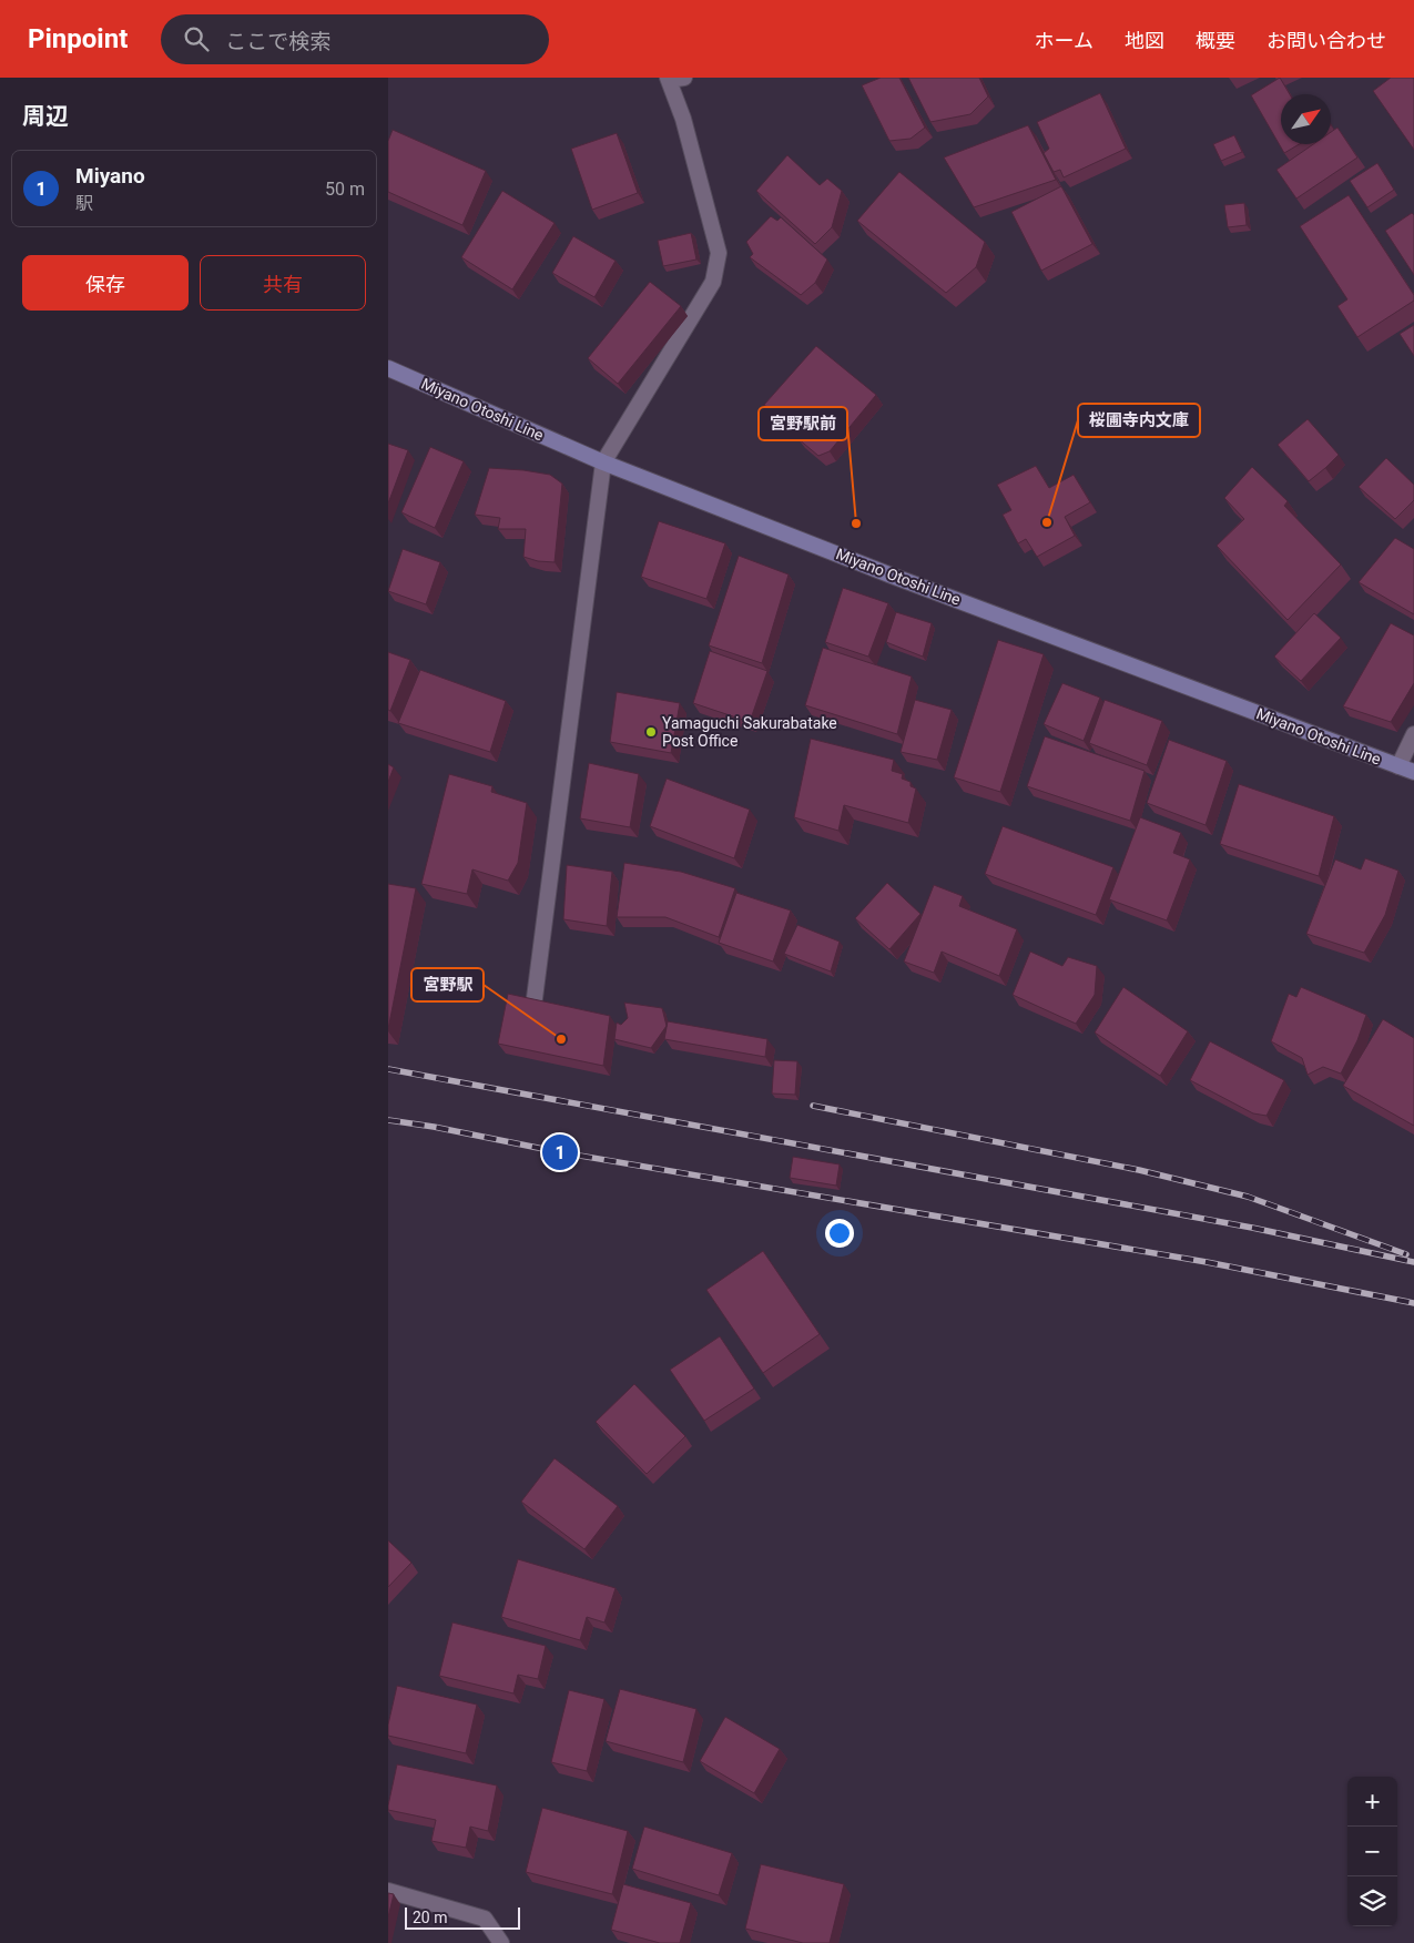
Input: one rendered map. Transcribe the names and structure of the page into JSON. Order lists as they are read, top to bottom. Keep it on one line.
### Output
{"streets":{"main road":["Miyano Otoshi Line"]},"places":["桜圃寺内文庫","宮野駅前","Yamaguchi Sakurabatake Post Office","宮野駅"],"scale_bar":"20 m","north":"top right","page":{"header":"Pinpoint","search":"ここで検索","nav":["ホーム","地図","概要","お問い合わせ"],"heading":"周辺","list":[{"mark":"1","name":"Miyano","note":"駅","value":"50 m"}],"buttons":["保存","共有"],"pins":"1","map_buttons":["+","−"],"scale":"20 m"}}
